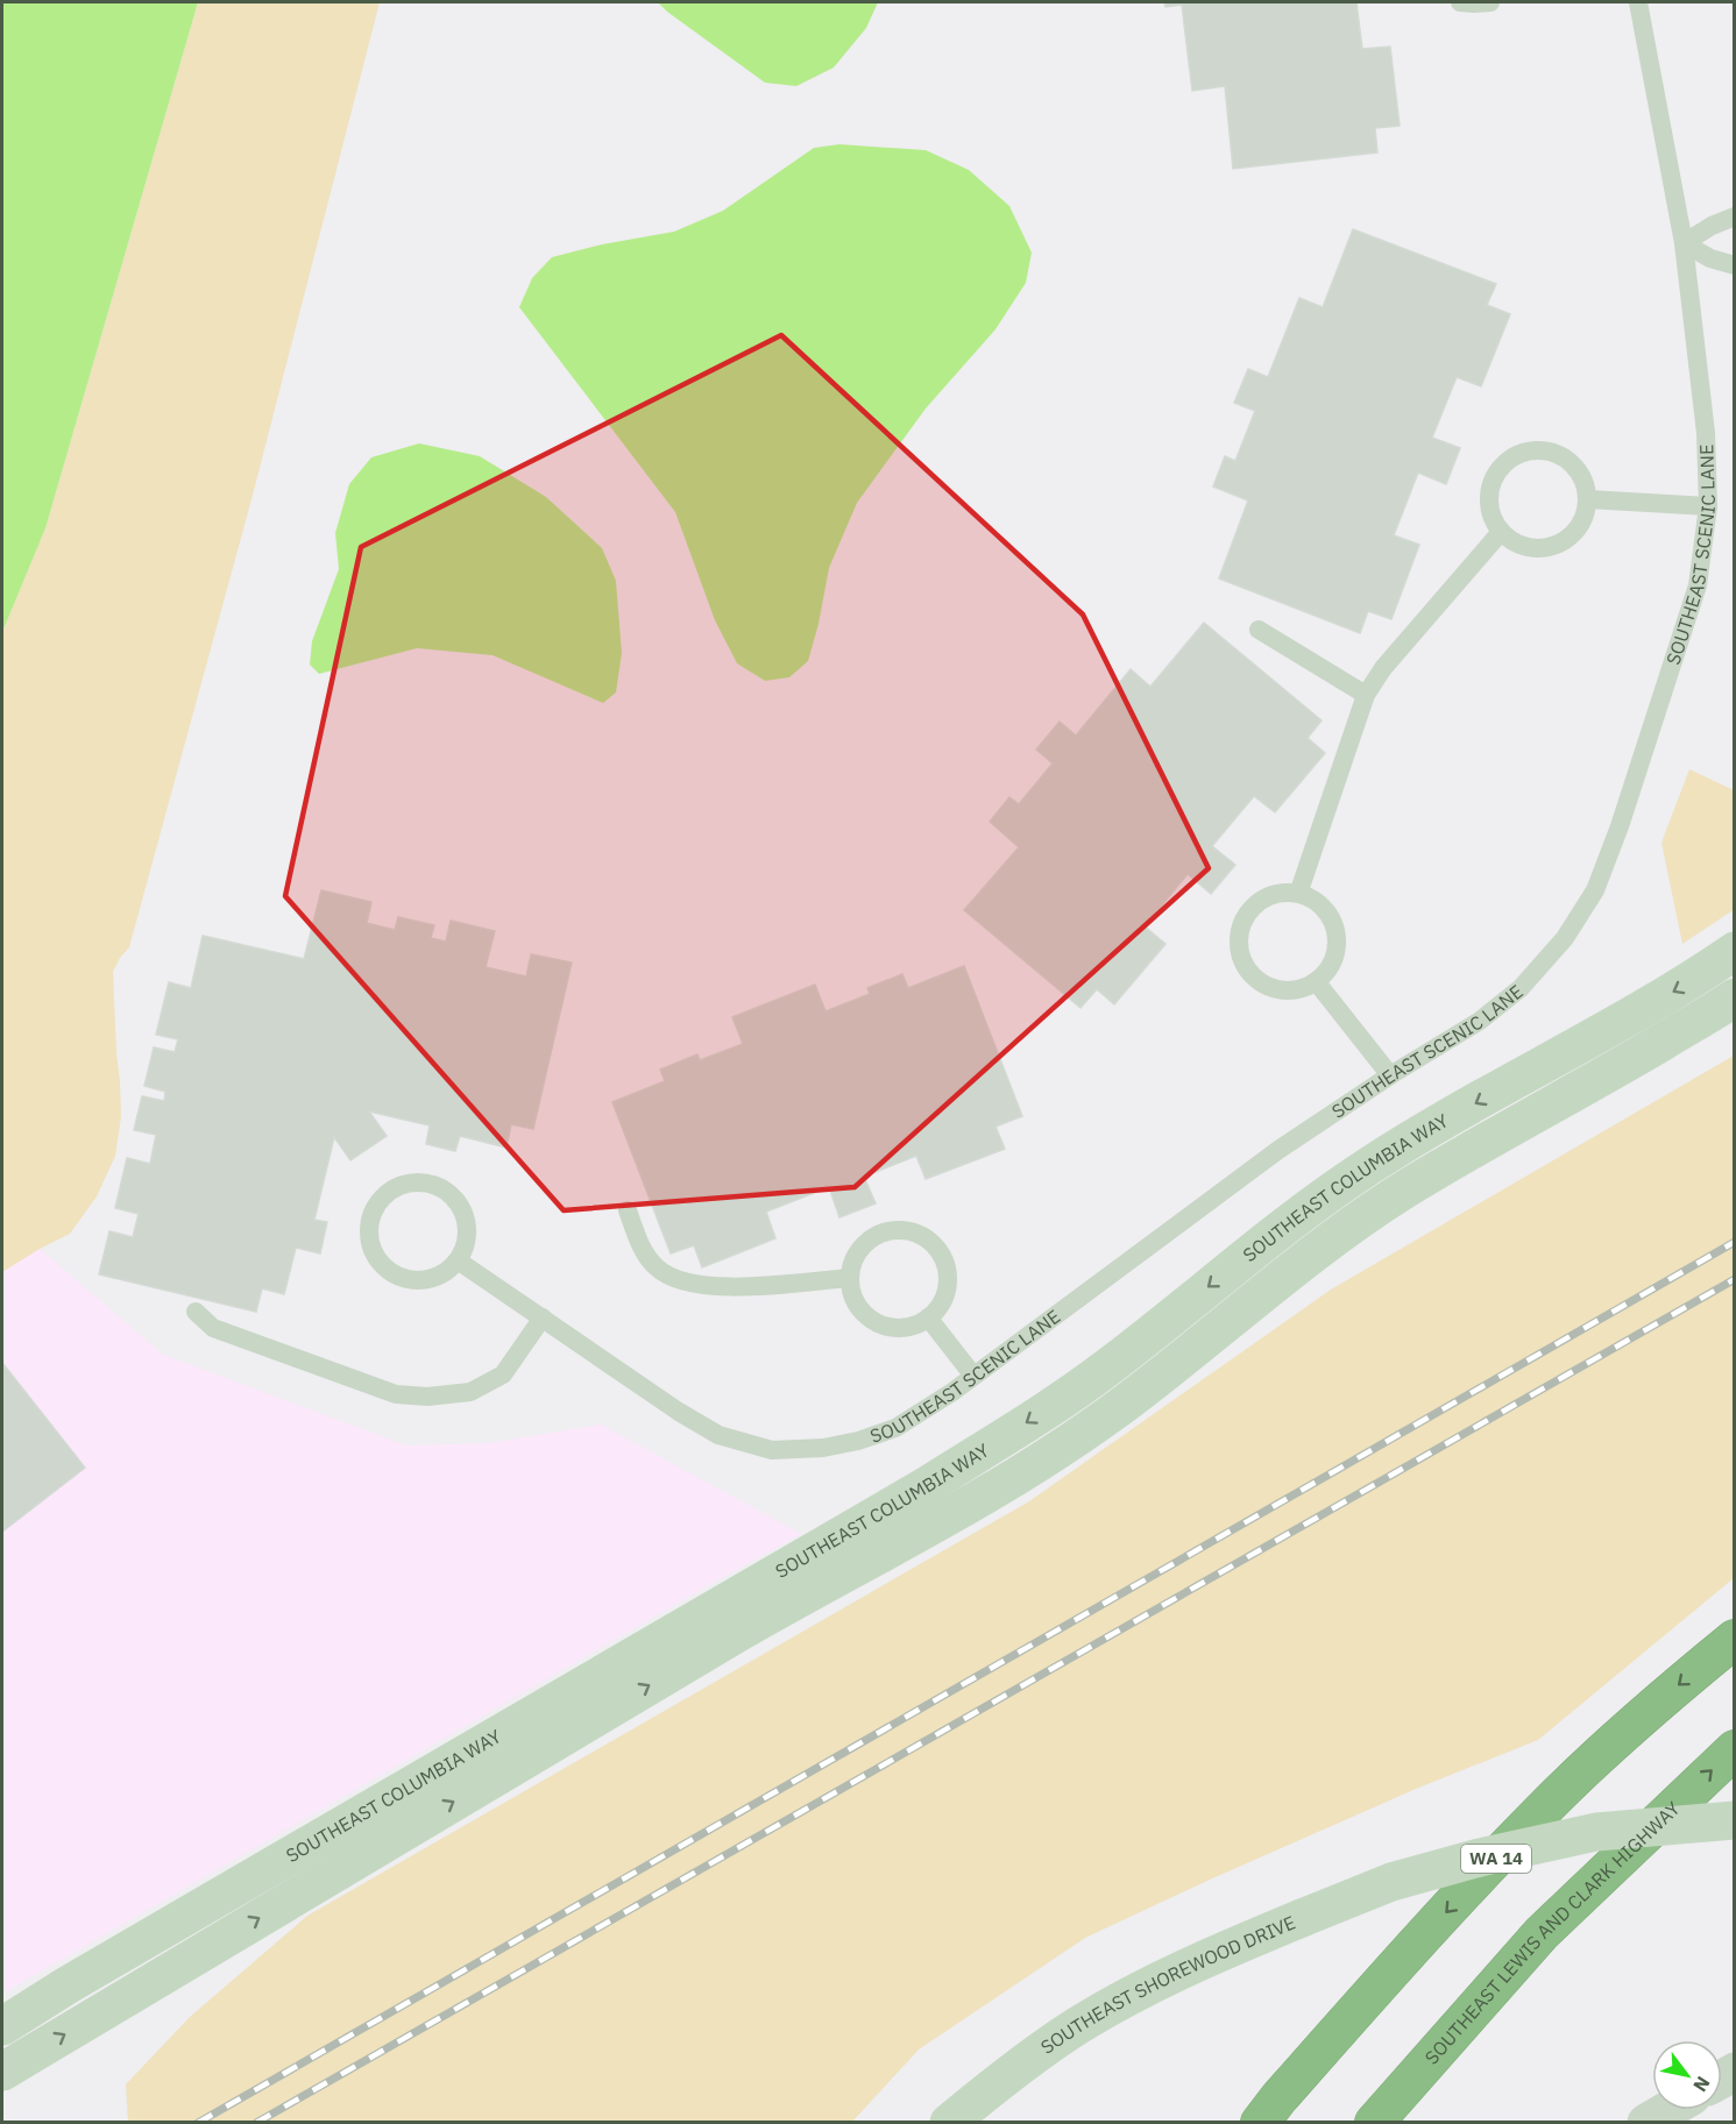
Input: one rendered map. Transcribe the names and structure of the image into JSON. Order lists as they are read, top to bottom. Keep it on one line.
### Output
{"streets":{"highway":["WA 14","SOUTHEAST LEWIS AND CLARK HIGHWAY"],"street":["SOUTHEAST COLUMBIA WAY","SOUTHEAST SHOREWOOD DRIVE"],"lane":["SOUTHEAST SCENIC LANE"]},"north":"bottom right"}
